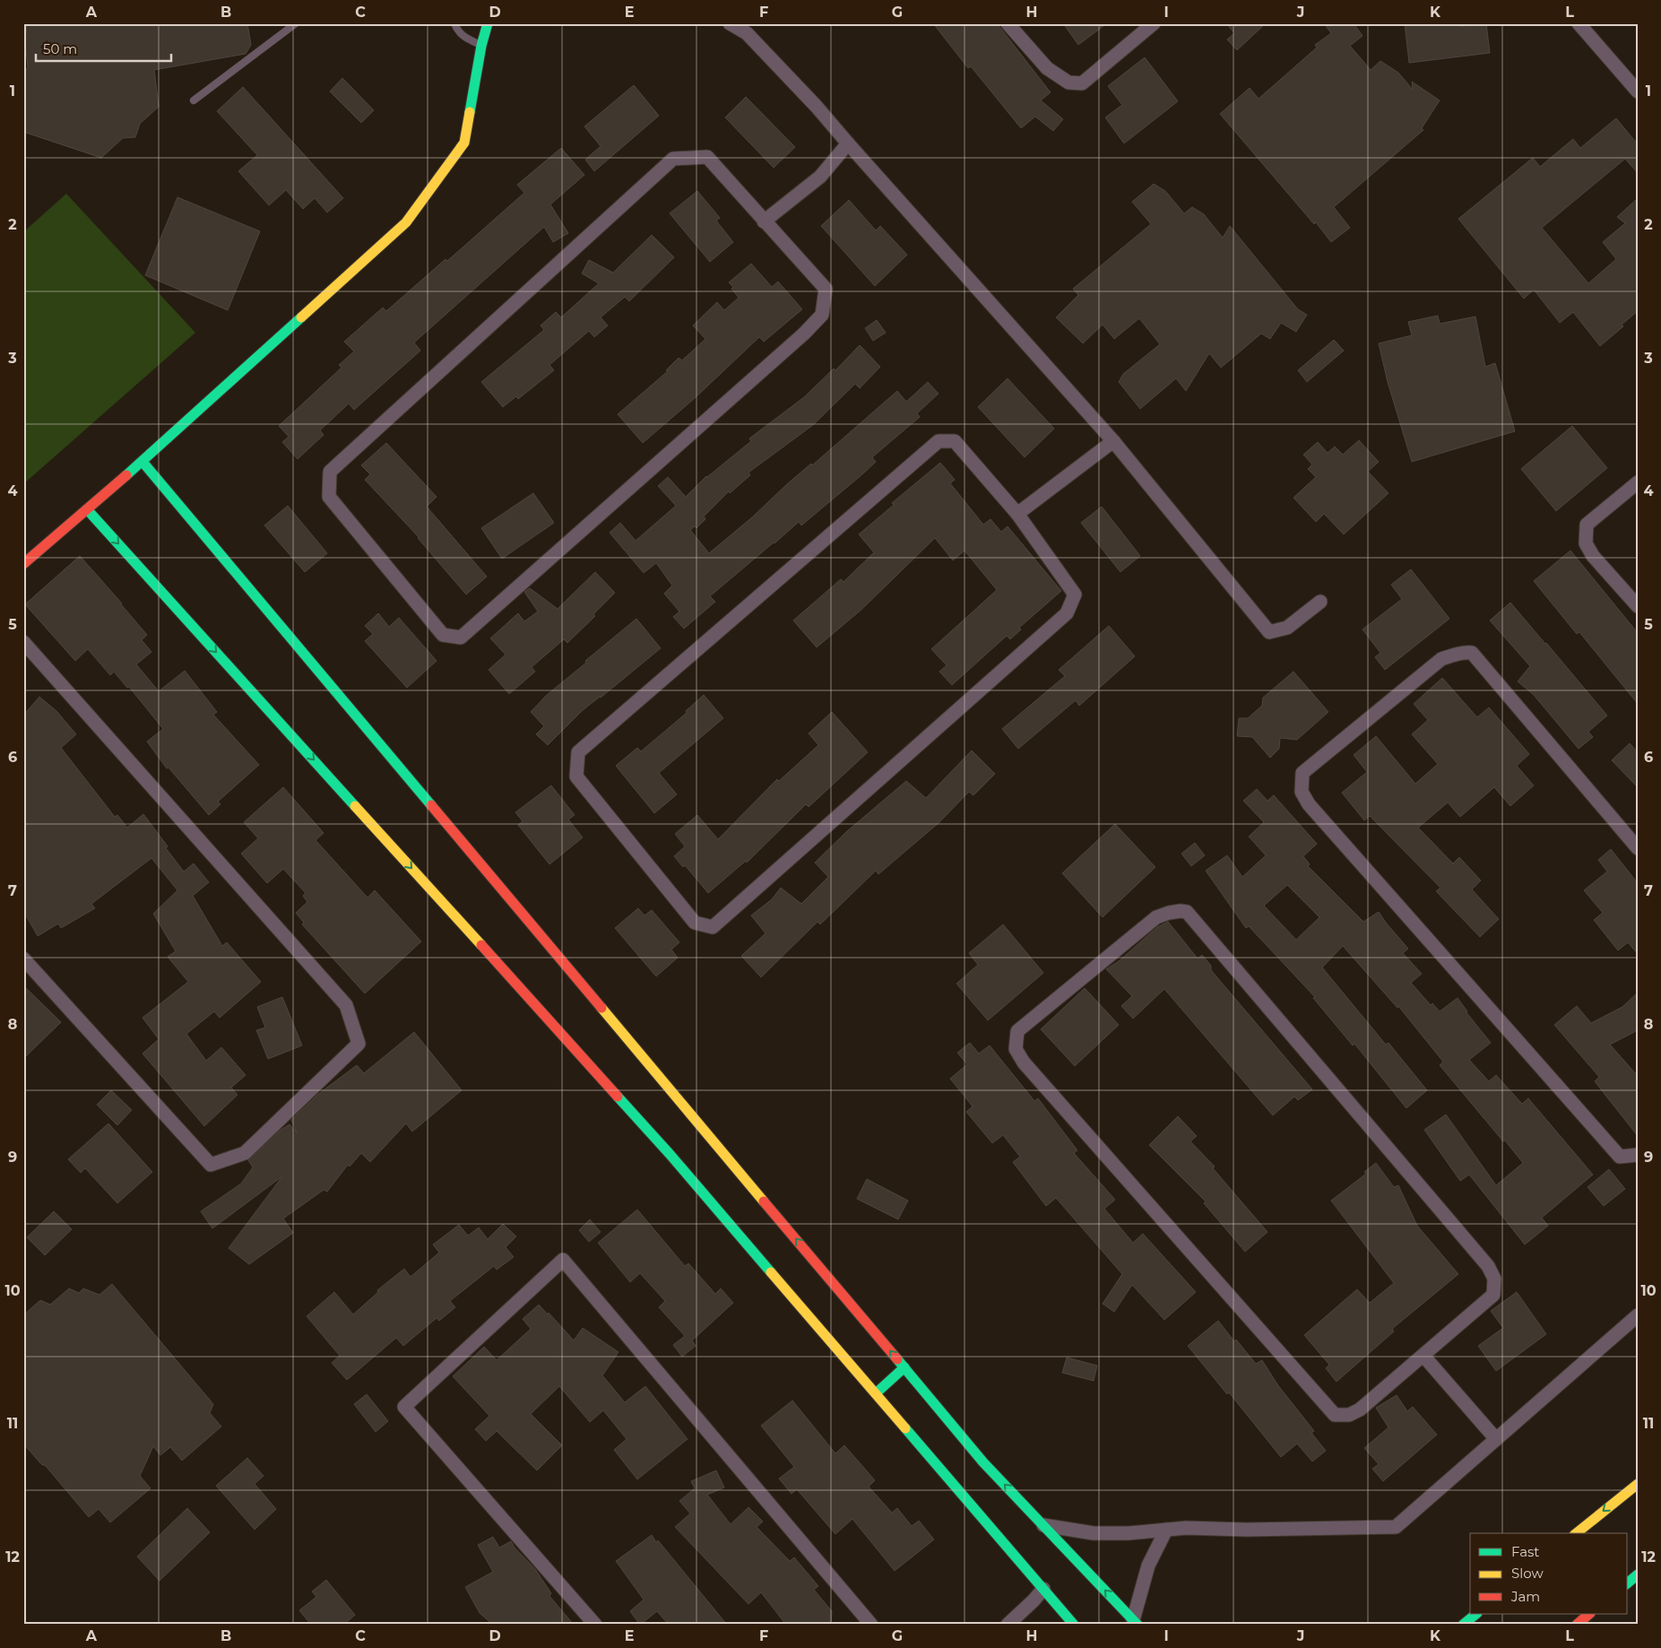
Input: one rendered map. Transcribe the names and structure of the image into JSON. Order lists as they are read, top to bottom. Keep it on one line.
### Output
{"legend":["Fast","Slow","Jam"],"scale_bar":"50 m","grid":{"columns":["A","B","C","D","E","F","G","H","I","J","K","L"],"rows":["1","2","3","4","5","6","7","8","9","10","11","12"]}}
